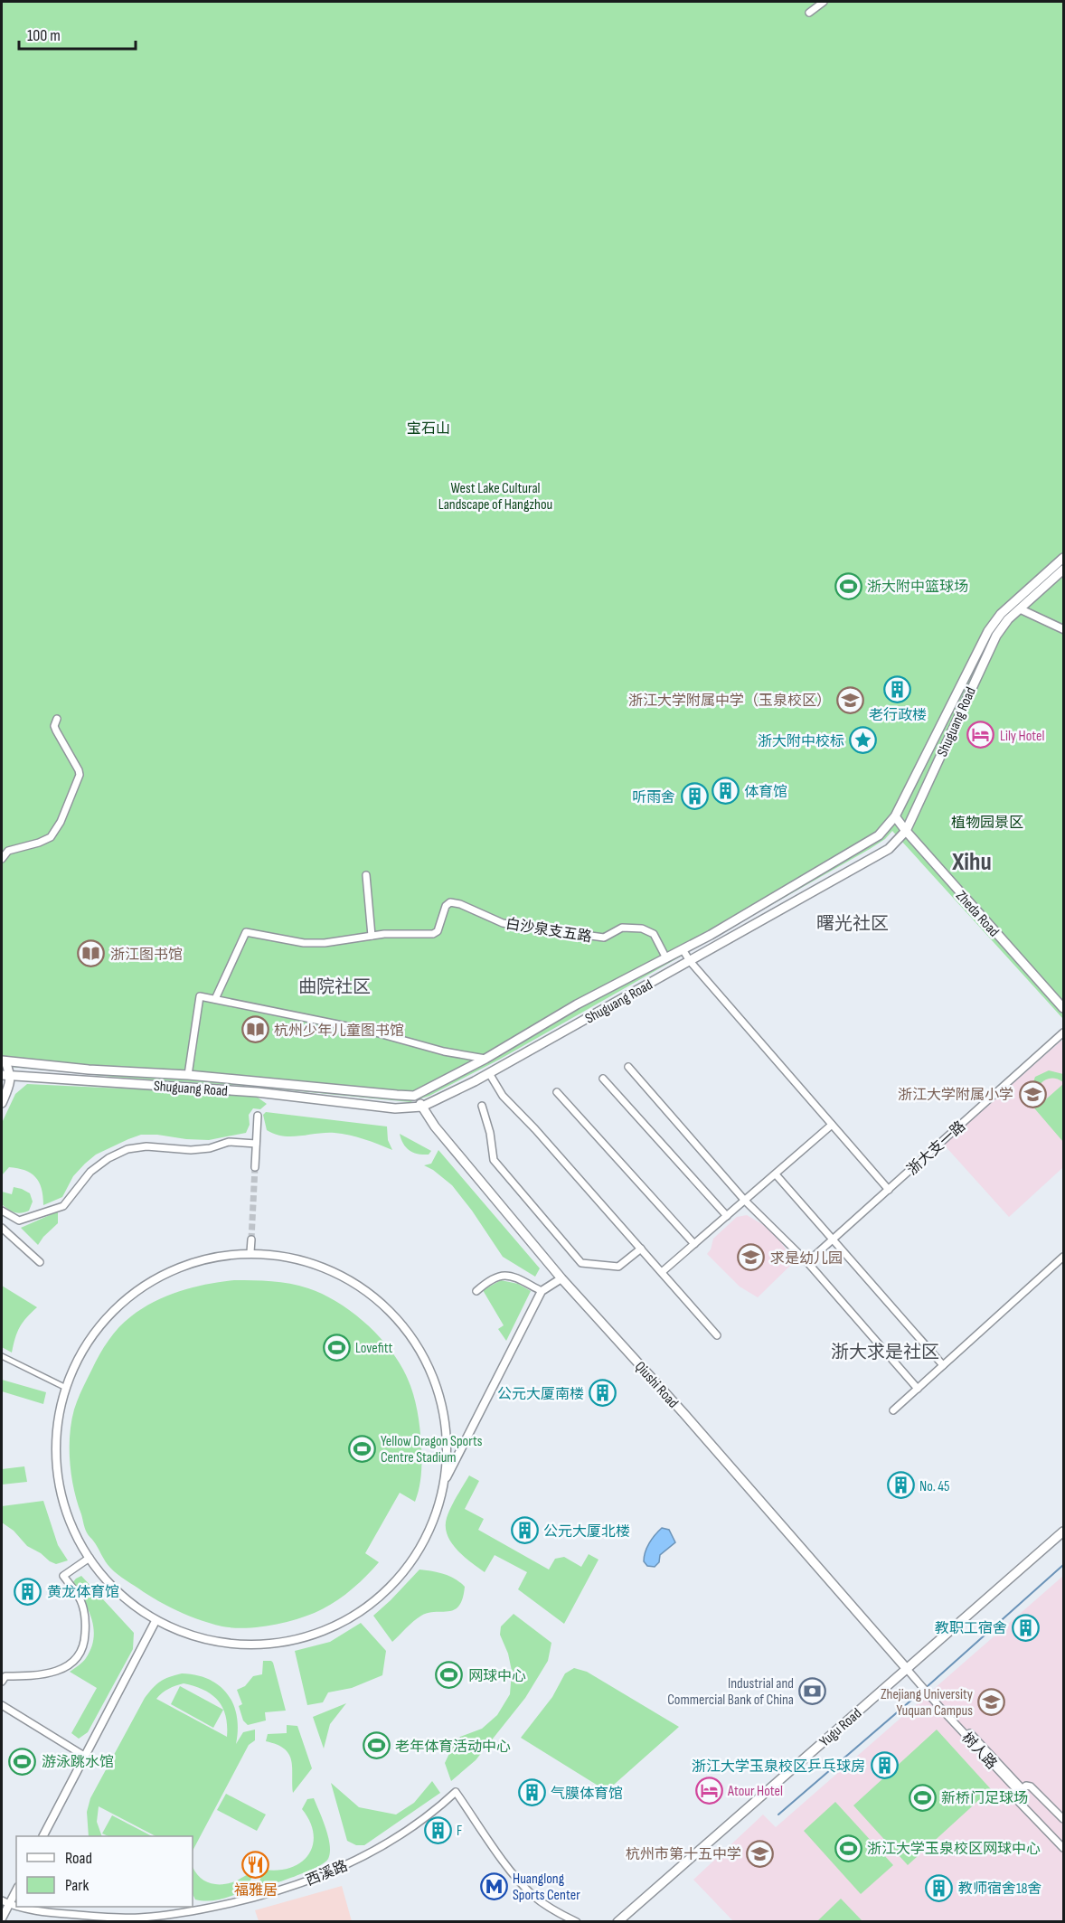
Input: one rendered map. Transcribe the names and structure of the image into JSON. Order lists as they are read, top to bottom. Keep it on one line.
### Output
{"streets":{"main road":["Shuguang Road","Zheda Road","Qiushi Road","Yugu Road"],"street":["白沙泉支五路","浙大支一路","树人路","西溪路"]},"crossings":[["Shuguang Road","Zheda Road"],["Shuguang Road","白沙泉支五路"],["Shuguang Road","Qiushi Road"],["Qiushi Road","Yugu Road"],["Qiushi Road","树人路"],["Yugu Road","树人路"]],"districts":["Xihu","曙光社区","曲院社区","浙大求是社区"],"parks":["宝石山","West Lake Cultural Landscape of Hangzhou","植物园景区"],"places":{"sports":["浙大附中篮球场","Lovefitt","Yellow Dragon Sports Centre Stadium","网球中心","老年体育活动中心","游泳跳水馆","新桥门足球场","浙江大学玉泉校区网球中心"],"building":["老行政楼","体育馆","听雨舍","公元大厦南楼","No. 45","公元大厦北楼","黄龙体育馆","教职工宿舍","浙江大学玉泉校区乒乓球房","气膜体育馆","F","教师宿舍18舍"],"school or university":["浙江大学附属中学（玉泉校区）","浙江大学附属小学","求是幼儿园","Zhejiang University Yuquan Campus","杭州市第十五中学"],"hotel":["Lily Hotel","Atour Hotel"],"place":["浙大附中校标"],"library":["浙江图书馆","杭州少年儿童图书馆"],"bank":["Industrial and Commercial Bank of China"],"restaurant":["福雅居"],"metro station":["Huanglong Sports Center"]},"legend":["Road","Park"],"scale_bar":"100 m"}
